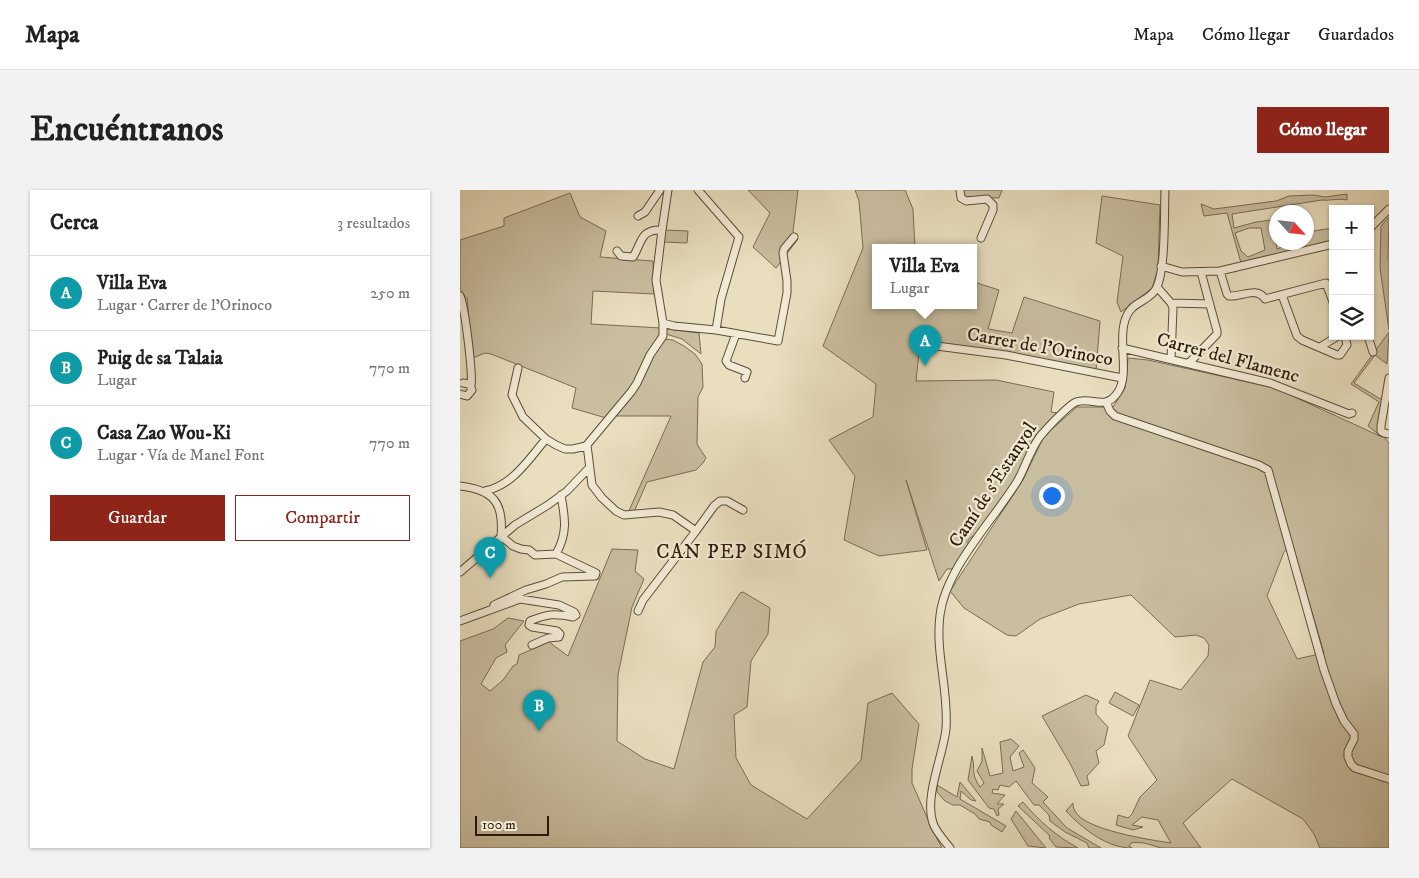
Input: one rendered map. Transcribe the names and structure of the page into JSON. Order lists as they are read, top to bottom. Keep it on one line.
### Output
{"streets":{"street":["Carrer de l'Orinoco","Carrer del Flamenc","Camí de s'Estanyol"]},"districts":["CAN PEP SIMÓ"],"scale_bar":"100 m","north":"bottom right","page":{"header":"Mapa","nav":["Mapa","Cómo llegar","Guardados"],"buttons":["Cómo llegar",["Guardar","Compartir"]],"title":"Encuéntranos","heading":["Cerca","3 resultados"],"map_buttons":["+","−"],"popup":["Villa Eva","Lugar"],"list":[{"mark":"A","name":"Villa Eva","note":"Lugar · Carrer de l'Orinoco","value":"250 m"},{"mark":"B","name":"Puig de sa Talaia","note":"Lugar","value":"770 m"},{"mark":"C","name":"Casa Zao Wou-Ki","note":"Lugar · Vía de Manel Font","value":"770 m"}],"pins":["A","C","B"],"scale":"100 m"}}
